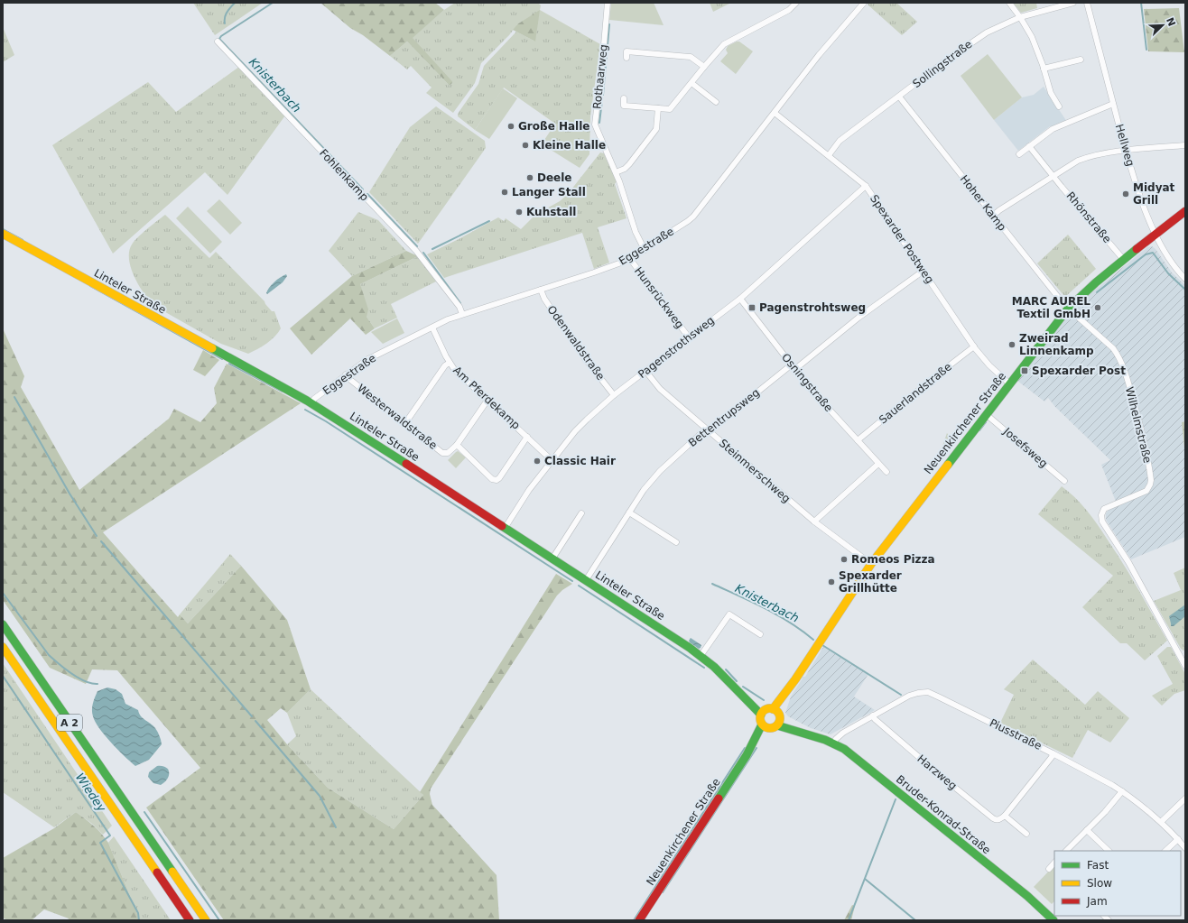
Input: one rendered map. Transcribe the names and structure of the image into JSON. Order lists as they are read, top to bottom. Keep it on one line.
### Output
{"streets":{"main road":["Linteler Straße","Neuenkirchener Straße","A 2","Bruder-Konrad-Straße"],"street":["Sollingstraße","Rothaarweg","Hellweg","Fohlenkamp","Hoher Kamp","Rhönstraße","Spexarder Postweg","Eggestraße","Hunsrückweg","Odenwaldstraße","Pagenstrothsweg","Osningstraße","Sauerlandstraße","Am Pferdekamp","Westerwaldstraße","Bettentrupsweg","Wilhelmstraße","Josefsweg","Steinmerschweg","Piusstraße","Harzweg"]},"crossings":[["Sollingstraße","Hoher Kamp"],["Sollingstraße","Spexarder Postweg"],["Rothaarweg","Eggestraße"],["Hellweg","Neuenkirchener Straße"],["Fohlenkamp","Eggestraße"],["Hoher Kamp","Neuenkirchener Straße"],["Hoher Kamp","Wilhelmstraße"],["Rhönstraße","Neuenkirchener Straße"],["Spexarder Postweg","Eggestraße"],["Spexarder Postweg","Pagenstrothsweg"],["Spexarder Postweg","Sauerlandstraße"],["Spexarder Postweg","Bettentrupsweg"],["Spexarder Postweg","Neuenkirchener Straße"],["Eggestraße","Linteler Straße"],["Eggestraße","Hunsrückweg"],["Eggestraße","Odenwaldstraße"],["Eggestraße","Am Pferdekamp"],["Eggestraße","Westerwaldstraße"],["Linteler Straße","Pagenstrothsweg"],["Linteler Straße","Bettentrupsweg"],["Linteler Straße","Neuenkirchener Straße"],["Linteler Straße","Bruder-Konrad-Straße"],["Hunsrückweg","Pagenstrothsweg"],["Odenwaldstraße","Pagenstrothsweg"],["Pagenstrothsweg","Osningstraße"],["Pagenstrothsweg","Am Pferdekamp"],["Pagenstrothsweg","Steinmerschweg"],["Osningstraße","Sauerlandstraße"],["Osningstraße","Bettentrupsweg"],["Am Pferdekamp","Westerwaldstraße"],["Bettentrupsweg","Steinmerschweg"],["Neuenkirchener Straße","Wilhelmstraße"],["Neuenkirchener Straße","Josefsweg"],["Neuenkirchener Straße","Steinmerschweg"],["Neuenkirchener Straße","Bruder-Konrad-Straße"],["Piusstraße","Harzweg"],["Piusstraße","Bruder-Konrad-Straße"]],"water":["Knisterbach","Wiedey"],"places":{"other":["Große Halle","Kleine Halle","Deele","Langer Stall","Midyat Grill","Kuhstall","MARC AUREL Textil GmbH","Zweirad Linnenkamp","Classic Hair","Romeos Pizza","Spexarder Grillhütte"],"transit":["Pagenstrohtsweg","Spexarder Post"]},"legend":["Fast","Slow","Jam"],"north":"top right"}
